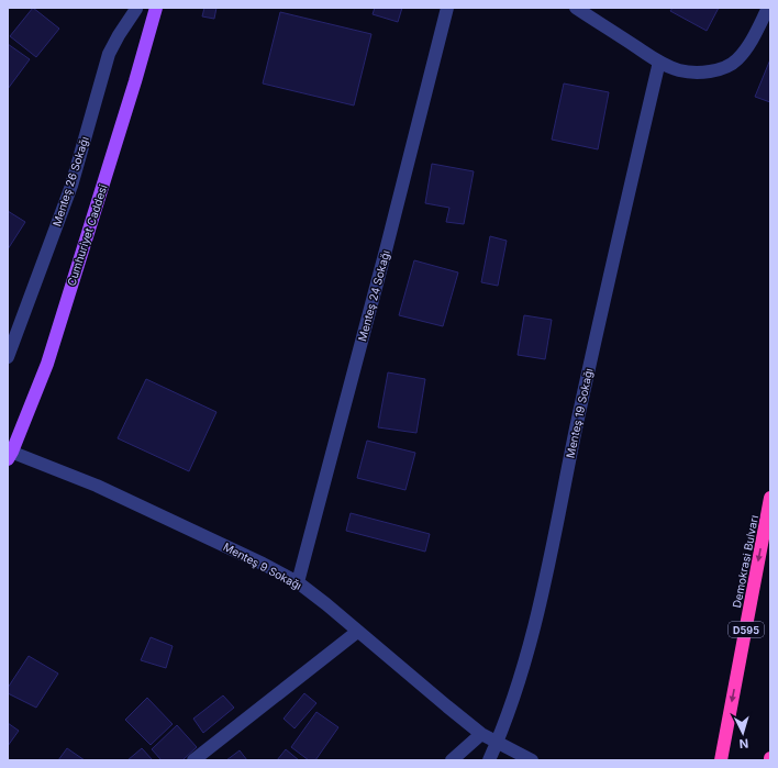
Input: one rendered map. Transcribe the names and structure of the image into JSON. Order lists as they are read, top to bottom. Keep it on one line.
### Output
{"streets":{"highway":["Demokrasi Bulvarı","D595"],"main road":["Cumhuriyet Caddesi"],"street":["Menteş 26 Sokağı","Menteş 24 Sokağı","Menteş 19 Sokağı","Menteş 9 Sokağı"]},"crossings":[["Cumhuriyet Caddesi","Menteş 9 Sokağı"],["Menteş 24 Sokağı","Menteş 9 Sokağı"],["Menteş 19 Sokağı","Menteş 9 Sokağı"]],"one_way":["Demokrasi Bulvarı"],"north":"bottom"}
